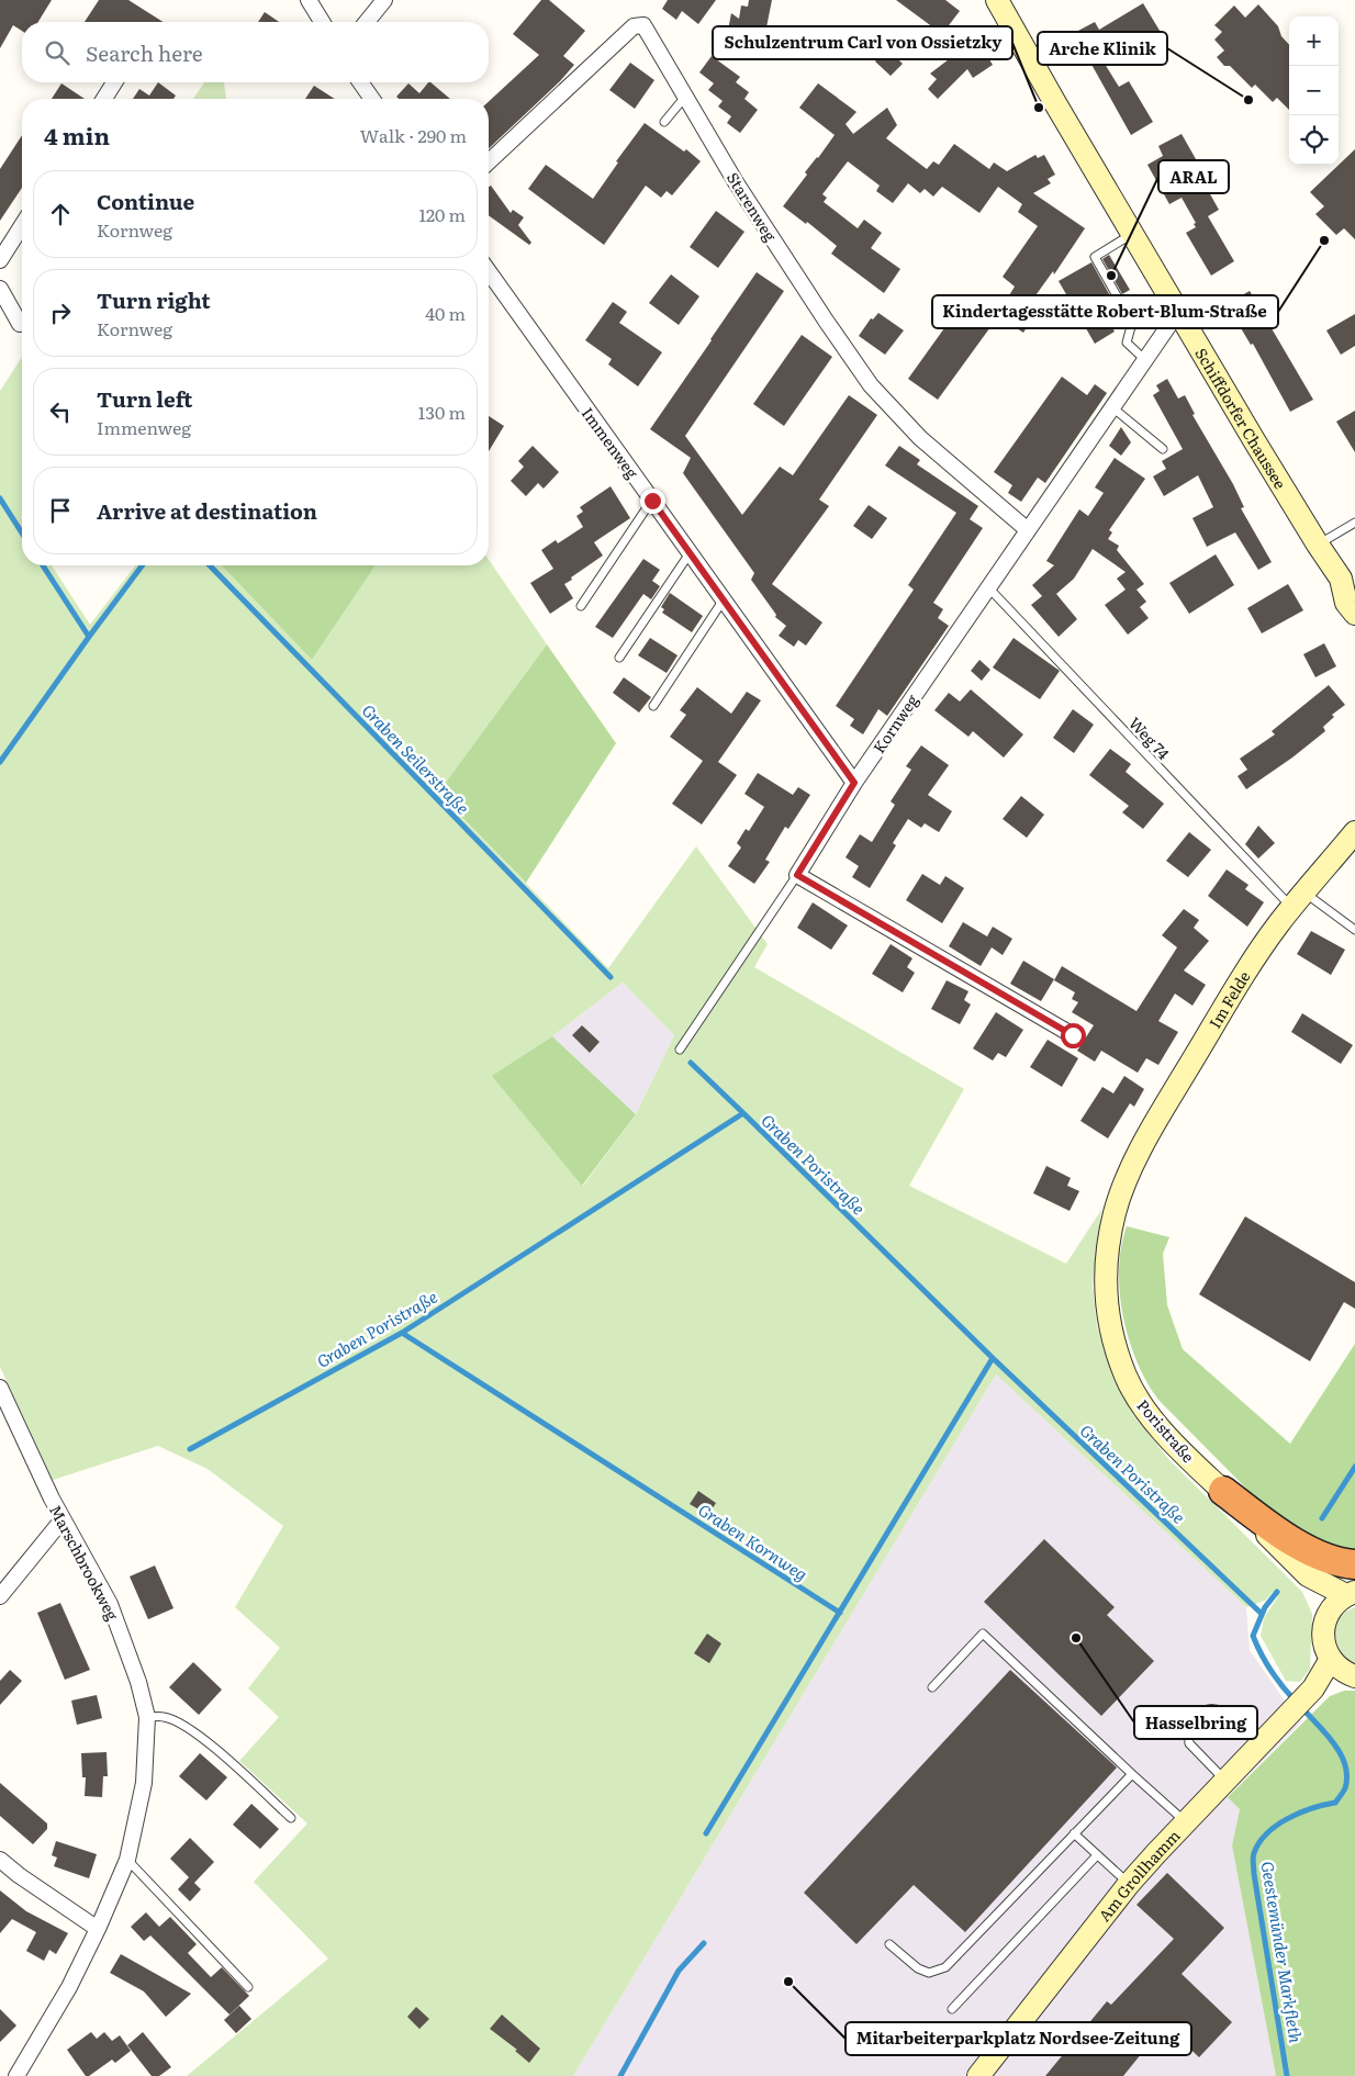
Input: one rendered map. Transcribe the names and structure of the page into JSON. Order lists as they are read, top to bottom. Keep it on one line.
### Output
{"streets":{"main road":["Schiffdorfer Chaussee","Im Felde","Poristraße","Am Grollhamm"],"street":["Starenweg","Immenweg","Kornweg","Marschbrookweg"],"lane":["Weg 74"]},"crossings":[["Starenweg","Kornweg"],["Schiffdorfer Chaussee","Kornweg"],["Immenweg","Kornweg"],["Kornweg","Weg 74"],["Weg 74","Im Felde"],["Im Felde","Poristraße"]],"water":["Graben Seilerstraße","Graben Poristraße","Graben Kornweg","Geestemünder Markfleth"],"places":["Arche Klinik","Schulzentrum Carl von Ossietzky","Kindertagesstätte Robert-Blum-Straße","ARAL","Hasselbring","Mitarbeiterparkplatz Nordsee-Zeitung"],"page":{"map_buttons":["+","−"],"search":"Search here","heading":["4 min","Walk · 290 m"],"list":[["Continue","Kornweg","120 m"],["Turn right","Kornweg","40 m"],["Turn left","Immenweg","130 m"],"Arrive at destination"]}}
